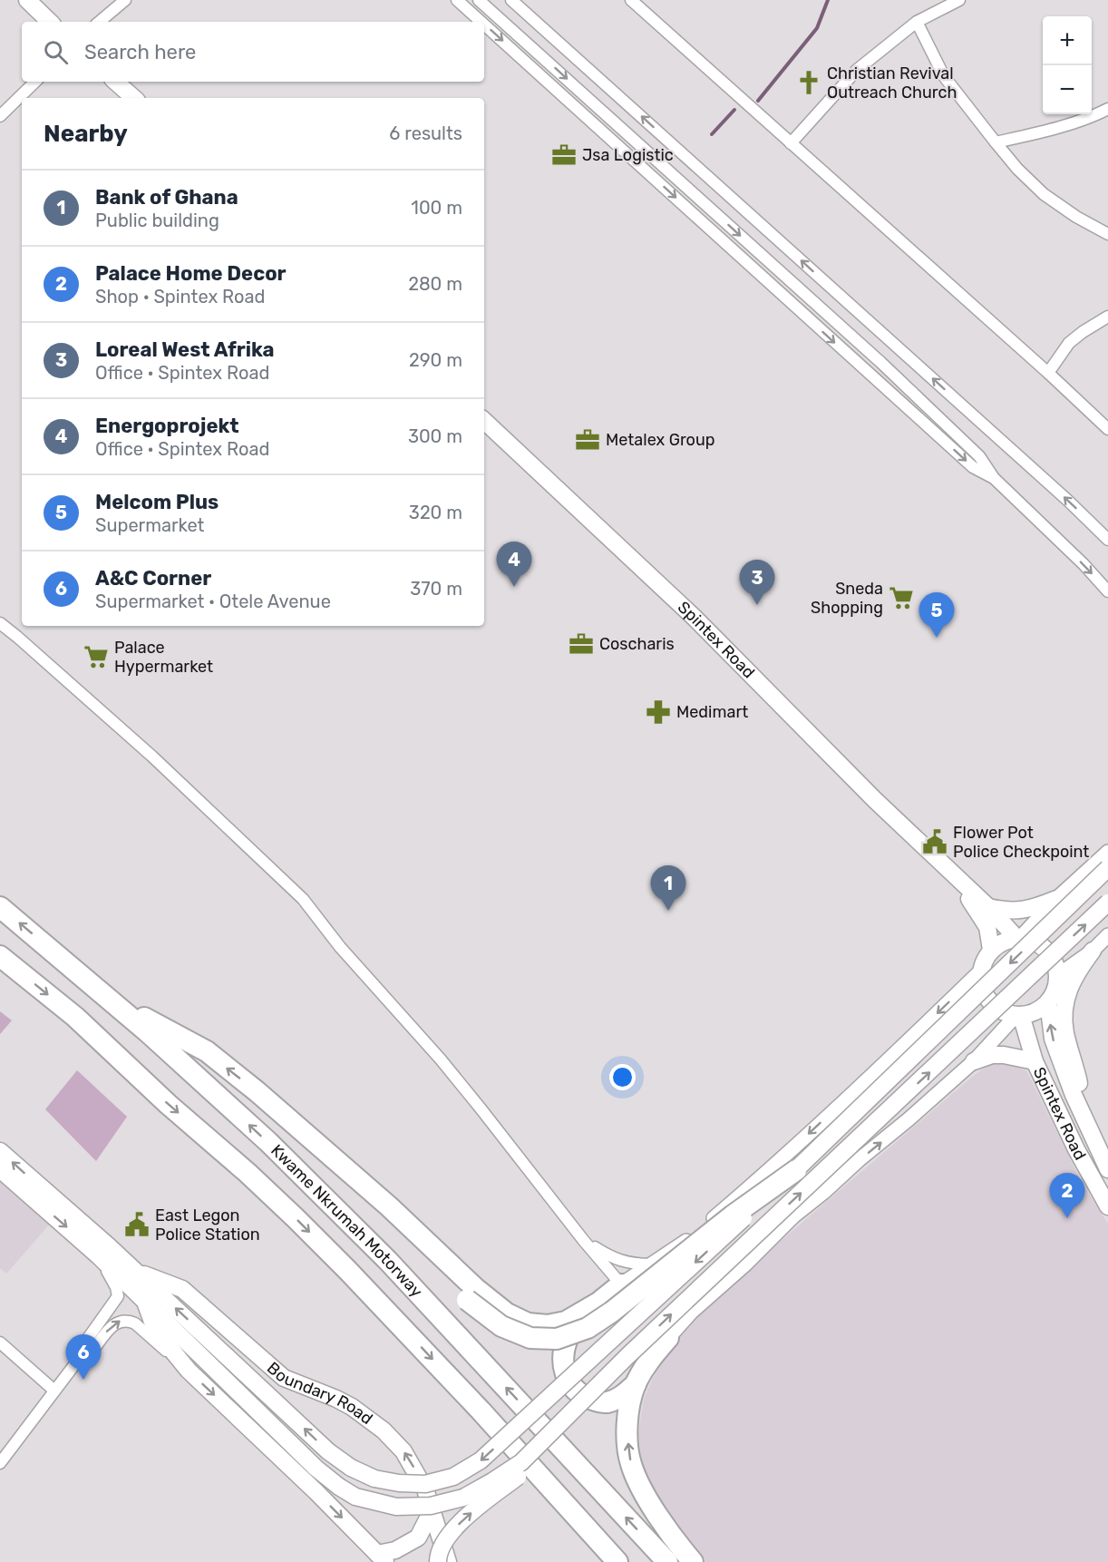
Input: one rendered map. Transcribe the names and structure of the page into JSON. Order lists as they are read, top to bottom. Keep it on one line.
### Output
{"streets":{"highway":["Kwame Nkrumah Motorway"],"main road":["Spintex Road","Boundary Road"]},"places":{"church":["Christian Revival Outreach Church"],"office":["Jsa Logistic","Metalex Group","Coscharis"],"supermarket":["Sneda Shopping","Palace Hypermarket"],"pharmacy":["Medimart"],"public building":["Flower Pot Police Checkpoint","East Legon Police Station"]},"page":{"map_buttons":["+","−"],"search":"Search here","heading":["Nearby","6 results"],"list":[{"mark":"1","name":"Bank of Ghana","note":"Public building","value":"100 m"},{"mark":"2","name":"Palace Home Decor","note":"Shop · Spintex Road","value":"280 m"},{"mark":"3","name":"Loreal West Afrika","note":"Office · Spintex Road","value":"290 m"},{"mark":"4","name":"Energoprojekt","note":"Office · Spintex Road","value":"300 m"},{"mark":"5","name":"Melcom Plus","note":"Supermarket","value":"320 m"},{"mark":"6","name":"A&C Corner","note":"Supermarket · Otele Avenue","value":"370 m"}],"pins":["4","3","5","1","2","6"]}}
